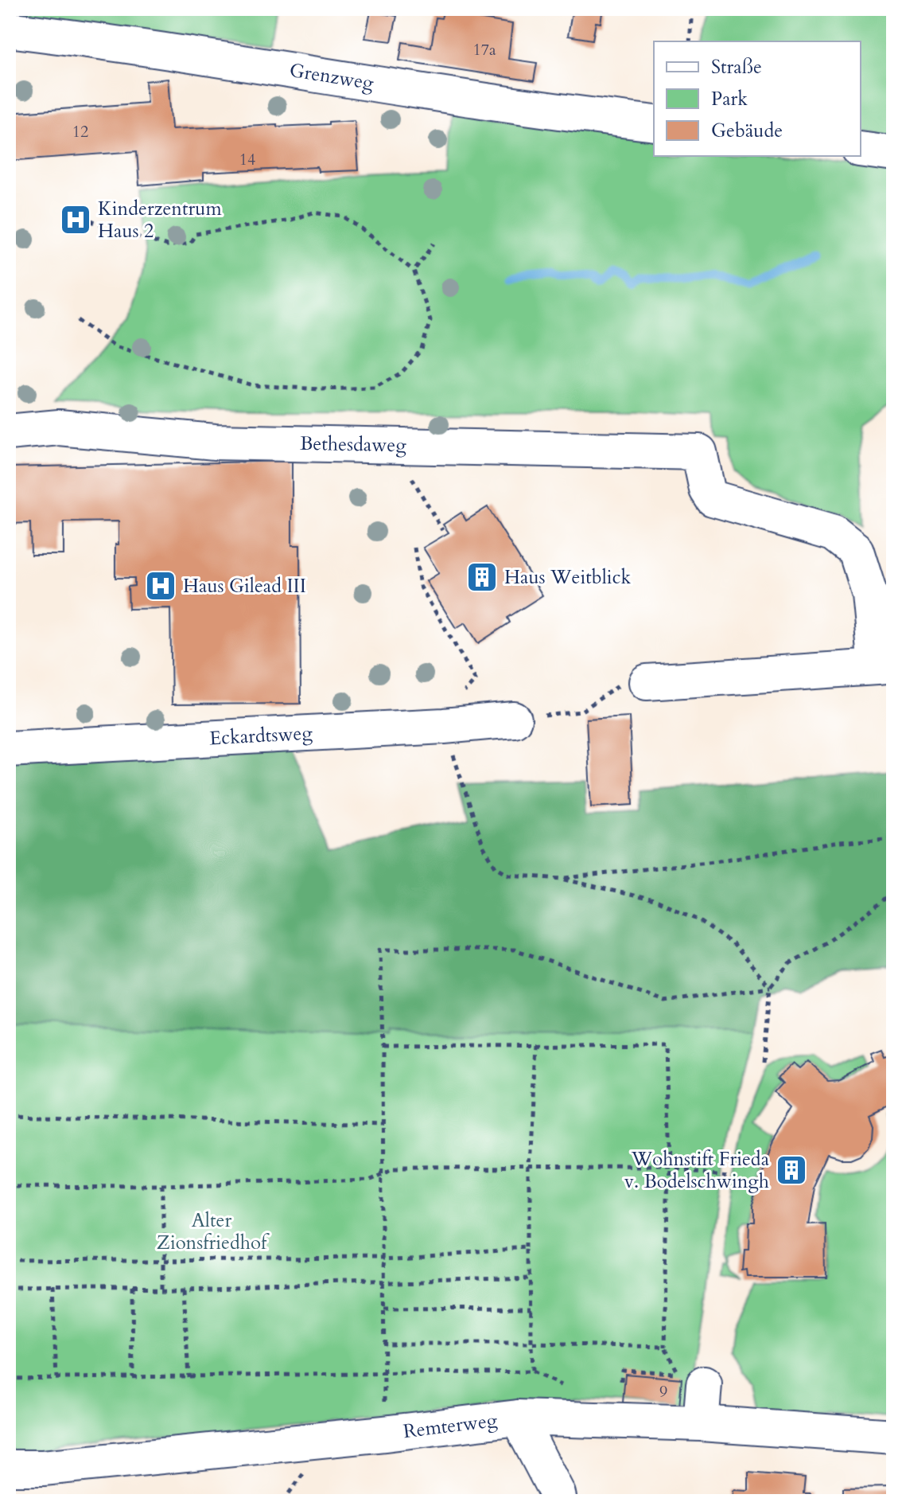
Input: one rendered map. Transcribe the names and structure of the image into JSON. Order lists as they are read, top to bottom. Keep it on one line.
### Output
{"streets":{"street":["Grenzweg","Bethesdaweg","Eckardtsweg","Remterweg"]},"parks":["Alter Zionsfriedhof"],"places":{"hospital":["Kinderzentrum Haus 2","Haus Gilead III"],"building":["Haus Weitblick","Wohnstift Frieda v. Bodelschwingh"]},"house_numbers":["17a","12","14","9"],"legend":["Straße","Park","Gebäude"]}
